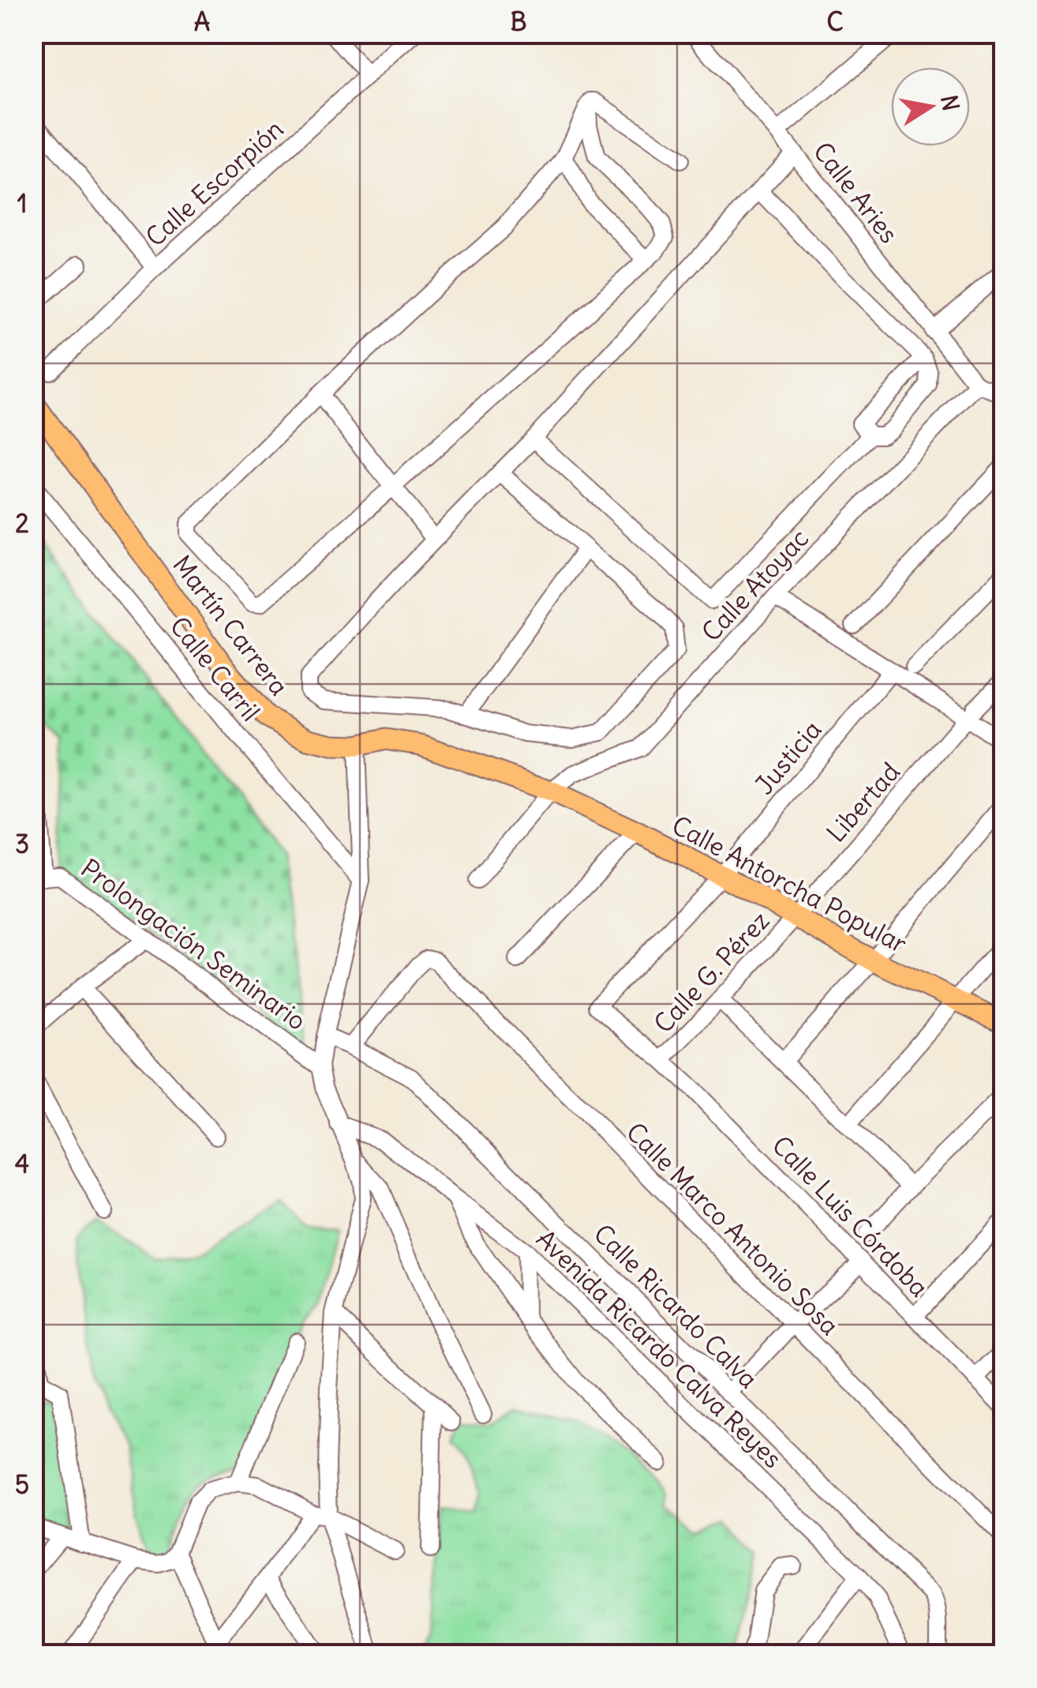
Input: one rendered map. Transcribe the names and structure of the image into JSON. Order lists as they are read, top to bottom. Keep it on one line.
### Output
{"streets":{"main road":["Martín Carrera","Calle Antorcha Popular"],"street":["Calle Escorpión","Calle Aries","Calle Atoyac","Calle Carril","Justicia","Libertad","Prolongación Seminario","Calle G. Pérez","Calle Luis Córdoba","Calle Marco Antonio Sosa","Calle Ricardo Calva","Avenida Ricardo Calva Reyes"]},"crossings":[["Calle Aries","Calle Atoyac"],["Calle Atoyac","Martín Carrera"],["Calle Atoyac","Calle Antorcha Popular"],["Martín Carrera","Calle Antorcha Popular"],["Justicia","Calle Antorcha Popular"],["Justicia","Calle Luis Córdoba"],["Libertad","Calle Antorcha Popular"],["Libertad","Calle G. Pérez"],["Calle Antorcha Popular","Calle G. Pérez"],["Calle G. Pérez","Calle Luis Córdoba"],["Calle Marco Antonio Sosa","Calle Ricardo Calva"]],"north":"right","grid":{"columns":["A","B","C"],"rows":["1","2","3","4","5"]}}
